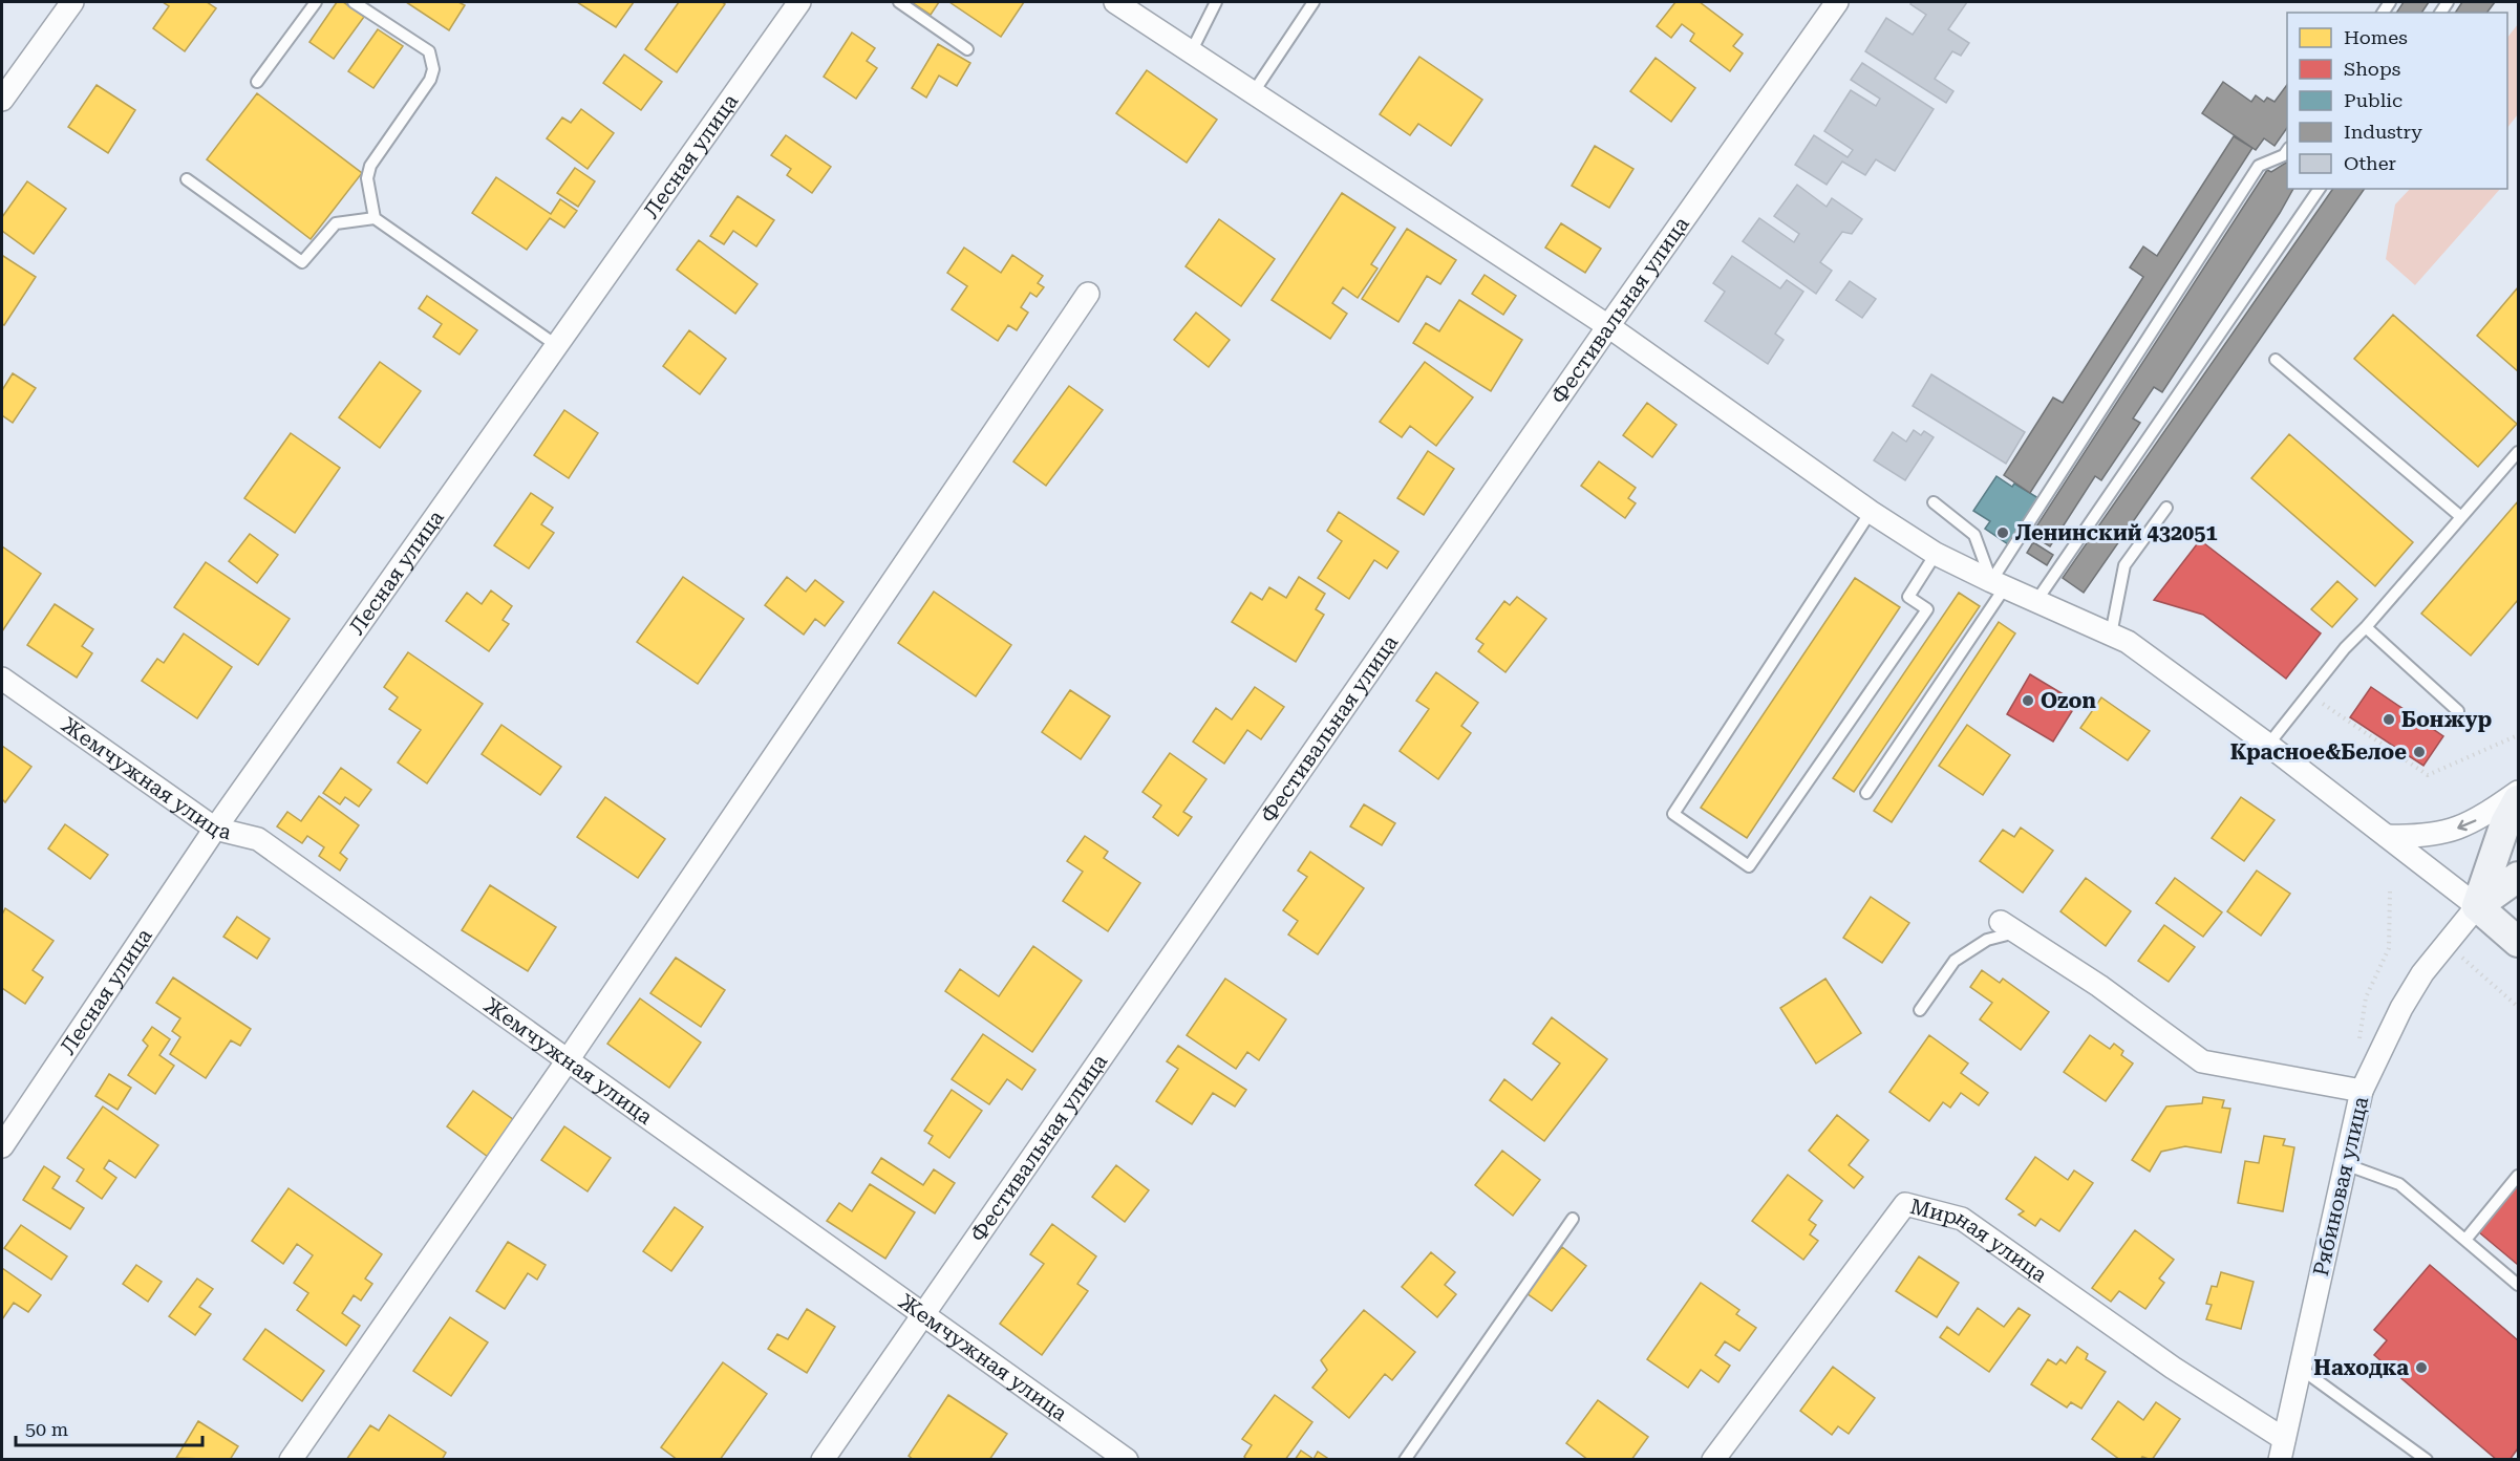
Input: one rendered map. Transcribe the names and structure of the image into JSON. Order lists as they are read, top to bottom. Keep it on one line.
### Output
{"streets":{"street":["Лесная улица","Фестивальная улица","Жемчужная улица","Рябиновая улица","Мирная улица"]},"crossings":[["Лесная улица","Жемчужная улица"],["Фестивальная улица","Жемчужная улица"],["Рябиновая улица","Мирная улица"]],"places":["Ленинский 432051","Ozon","Бонжур","Красное&Белое","Находка"],"legend":["Homes","Shops","Public","Industry","Other"],"scale_bar":"50 m"}
